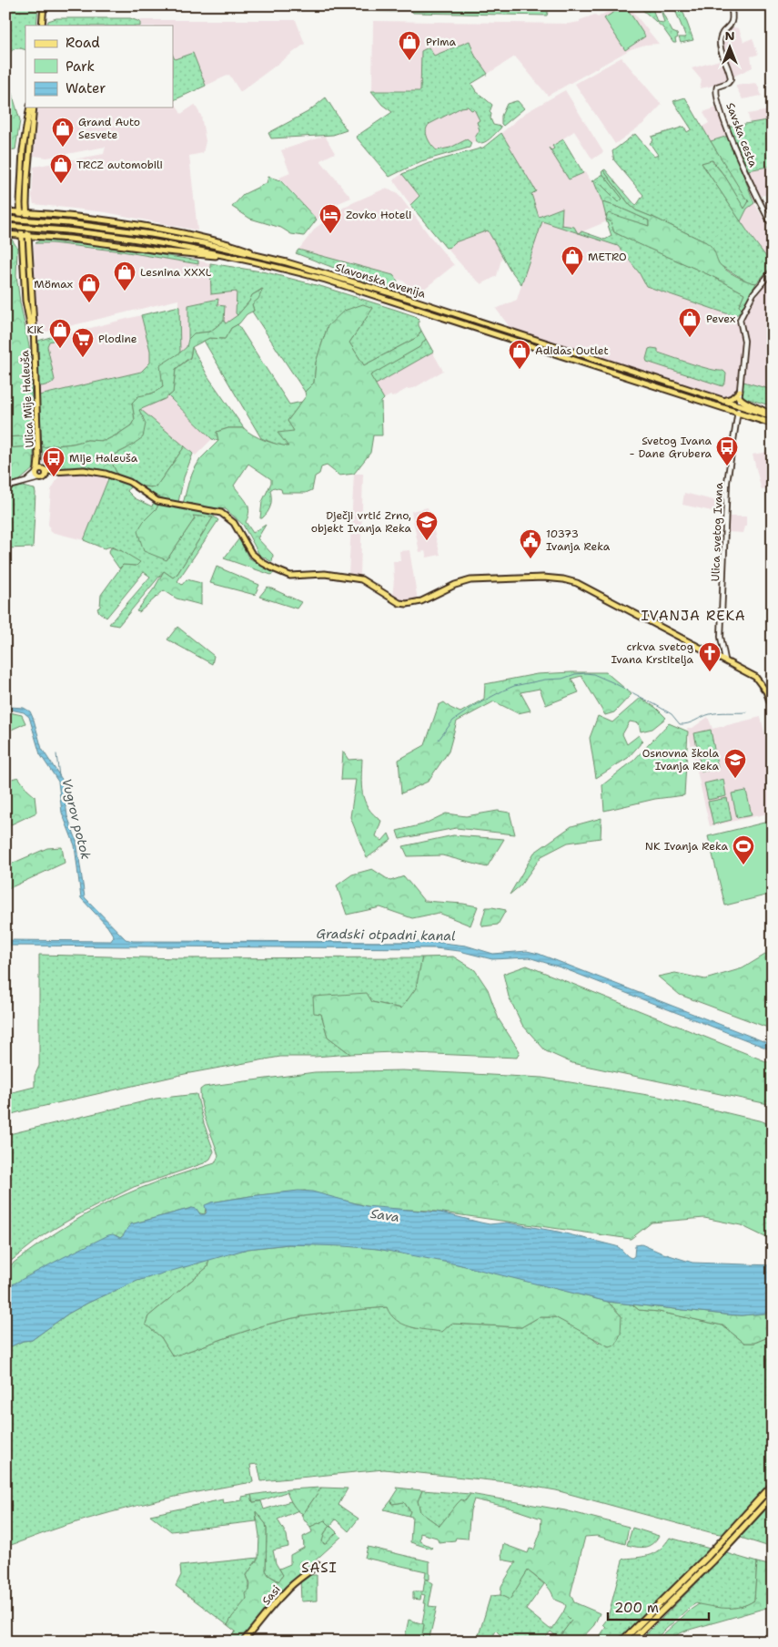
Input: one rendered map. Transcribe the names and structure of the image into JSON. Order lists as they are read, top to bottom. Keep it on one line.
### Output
{"streets":{"main road":["Slavonska avenija","Ulica Mije Haleuša","Sasi"],"street":["Savska cesta","Ulica svetog Ivana"]},"crossings":[["Slavonska avenija","Ulica svetog Ivana"]],"districts":["IVANJA REKA","SASI"],"water":["Vugrov potok","Gradski otpadni kanal","Sava"],"places":{"shop":["Prima","Grand Auto Sesvete","TRCZ automobili","METRO","Lesnina XXXL","Mömax","Pevex","KiK","Adidas Outlet"],"hotel":["Zovko Hoteli"],"supermarket":["Plodine"],"bus stop":["Svetog Ivana - Dane Grubera","Mije Haleuša"],"school or university":["Dječji vrtić Zrno, objekt Ivanja Reka","Osnovna škola Ivanja Reka"],"public building":["10373 Ivanja Reka"],"church":["crkva svetog Ivana Krstitelja"],"sports":["NK Ivanja Reka"]},"legend":["Road","Park","Water"],"scale_bar":"200 m","north":"top"}
